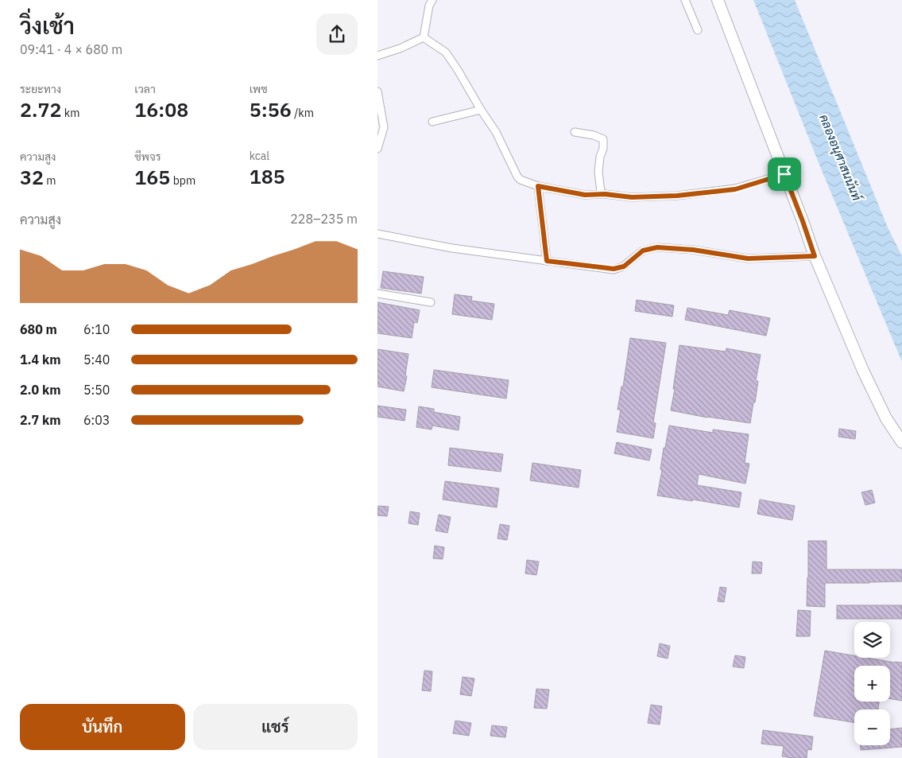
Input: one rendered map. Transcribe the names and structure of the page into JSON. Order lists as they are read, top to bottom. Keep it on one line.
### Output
{"water":["คลองอนุศาสนนันท์"],"page":{"heading":["วิ่งเช้า","09:41 · 4 × 680 m"],"stats":[["ระยะทาง","2.72 km"],["เวลา","16:08"],["เพซ","5:56 /km"],["ความสูง","32 m"],["ชีพจร","165 bpm"],["kcal","185"]],"chart":["ความสูง","228–235 m"],"list":[{"name":"680 m","note":"6:10"},{"name":"1.4 km","note":"5:40"},{"name":"2.0 km","note":"5:50"},{"name":"2.7 km","note":"6:03"}],"map_buttons":["+","−"],"buttons":["บันทึก","แชร์"]}}
